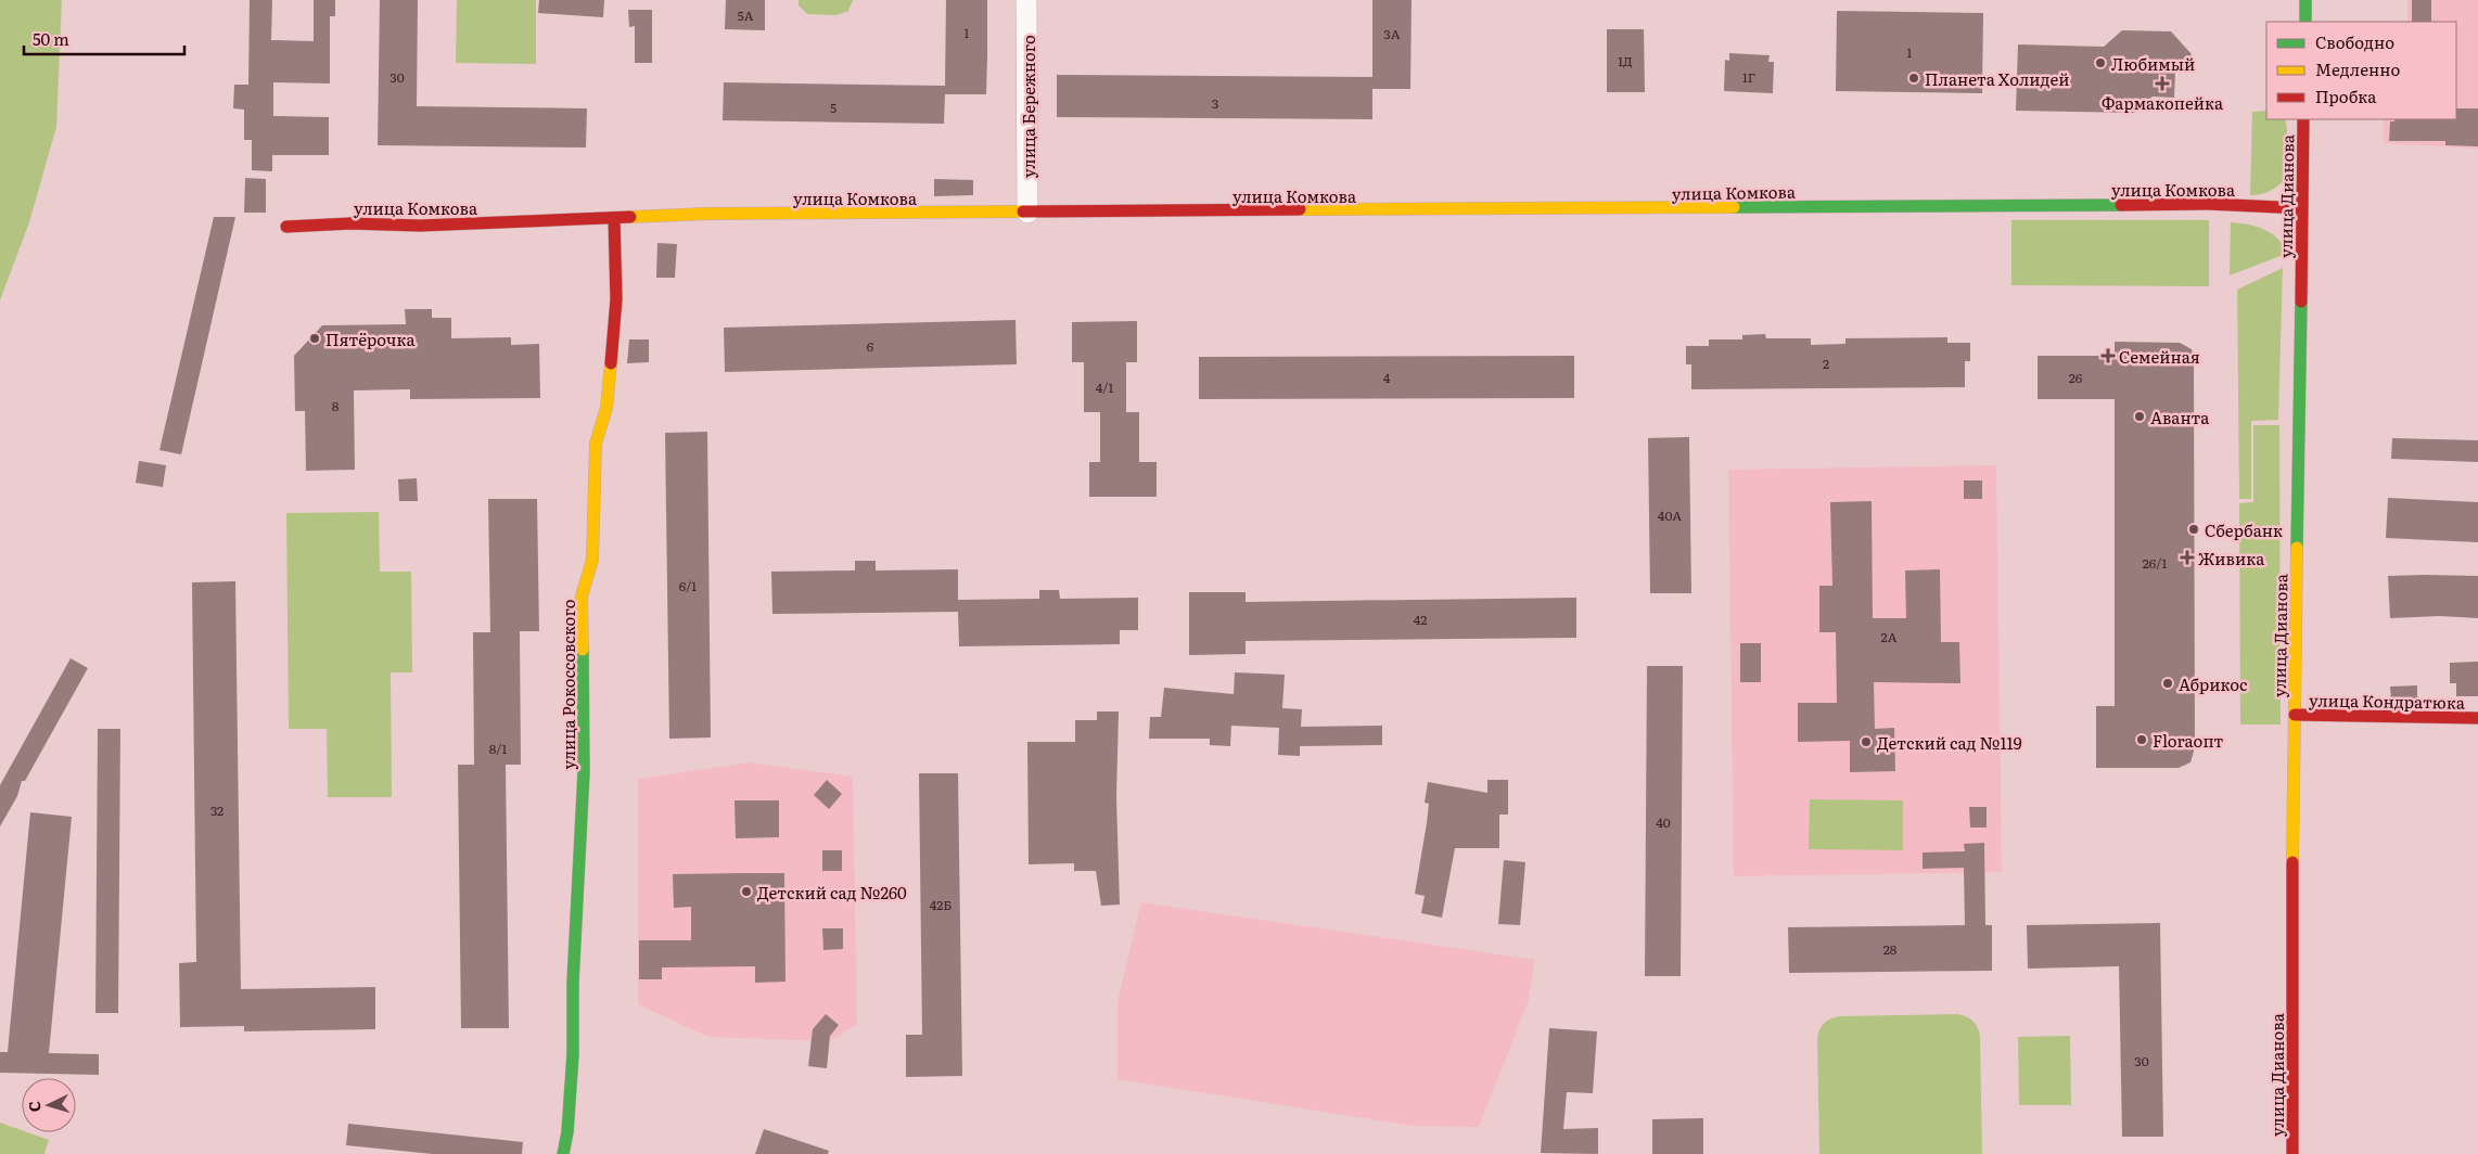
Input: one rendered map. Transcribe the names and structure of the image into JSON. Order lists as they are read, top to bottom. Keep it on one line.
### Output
{"streets":{"street":["улица Бережного","улица Комкова","улица Дианова","улица Рокоссовского","улица Кондратюка"]},"crossings":[["улица Бережного","улица Комкова"],["улица Комкова","улица Дианова"],["улица Комкова","улица Рокоссовского"],["улица Дианова","улица Кондратюка"]],"places":{"other":["Любимый","Планета Холидей","Пятёрочка","Аванта","Сбербанк","Абрикос","Floraопт","Детский сад №119","Детский сад №260"],"health":["Фармакопейка","Семейная","Живика"]},"house_numbers":["5А","1","3А","1","1Д","30","1Г","3","5","6","2","4","26","4/1","8","40А","26/1","6/1","42","2А","8/1","32","40","42Б","28","30"],"legend":["Свободно","Медленно","Пробка"],"scale_bar":"50 m","north":"left"}
